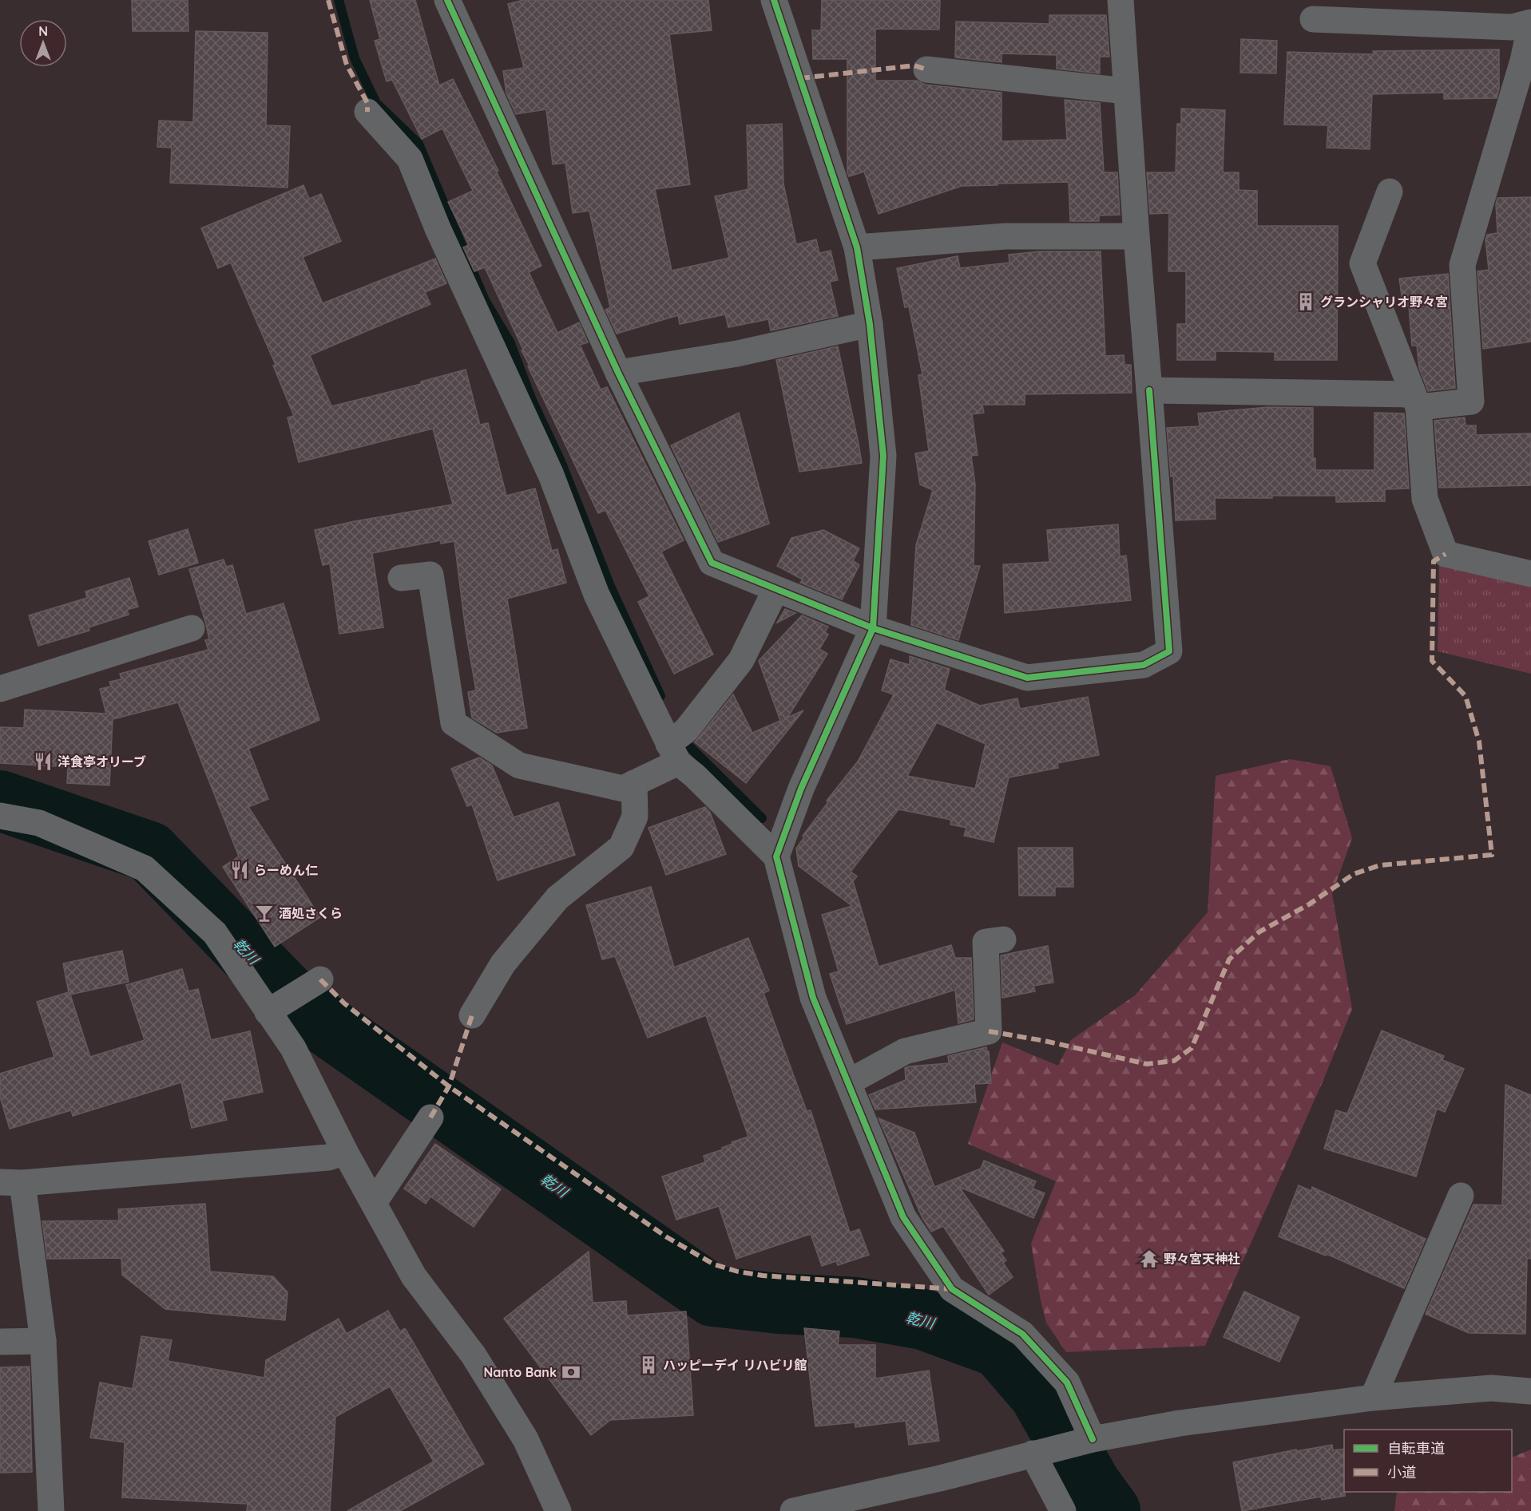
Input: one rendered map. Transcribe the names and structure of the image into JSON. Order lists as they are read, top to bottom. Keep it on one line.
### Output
{"water":["乾川"],"places":{"building":["グランシャリオ野々宮","ハッピーデイ リハビリ館"],"restaurant":["洋食亭オリーブ","らーめん仁"],"bar":["酒処さくら"],"temple":["野々宮天神社"],"bank":["Nanto Bank"]},"legend":["自転車道","小道"],"north":"top"}
